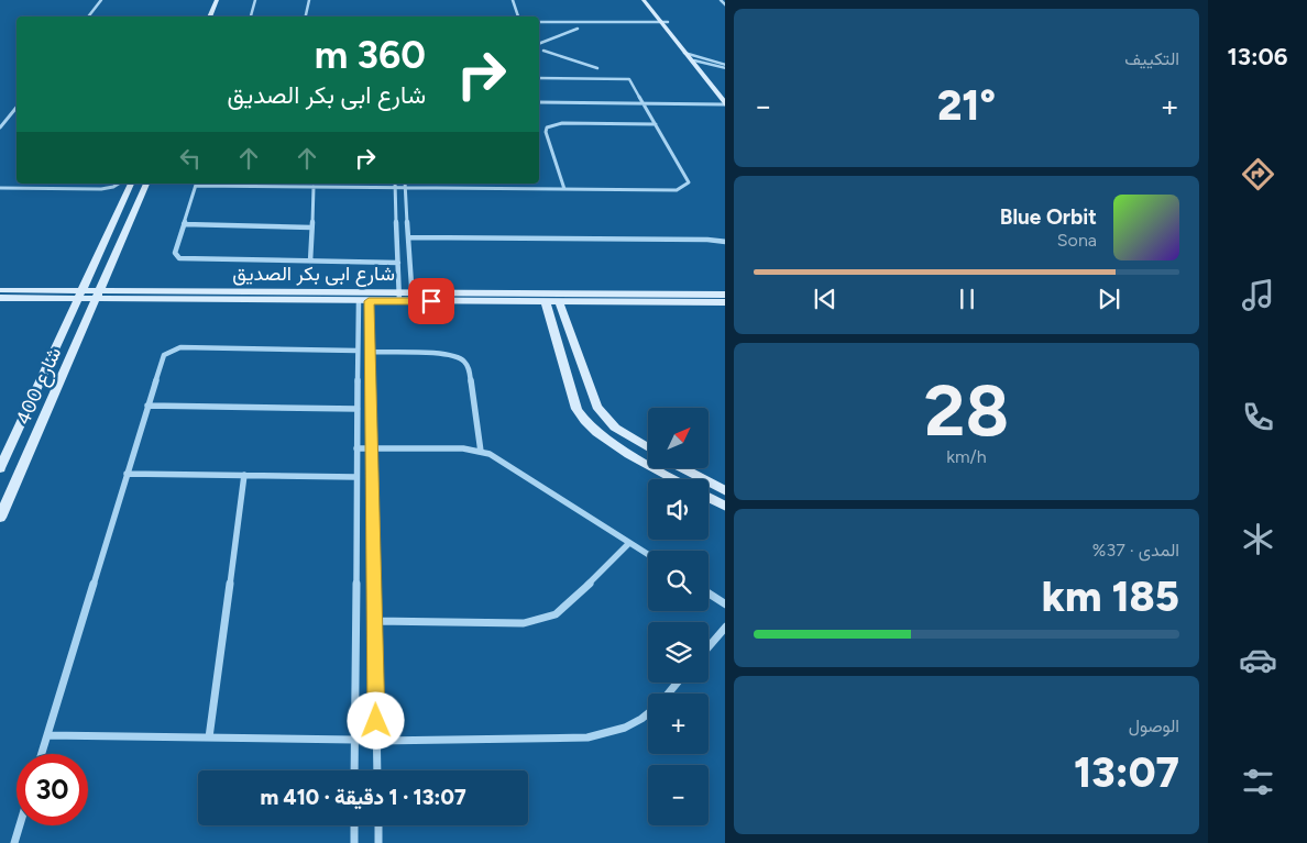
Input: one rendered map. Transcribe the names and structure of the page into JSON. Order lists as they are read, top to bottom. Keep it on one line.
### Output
{"streets":{"main road":["شارع ابى بكر الصديق","شارع 400"]},"crossings":[["شارع ابى بكر الصديق","شارع 400"]],"north":"top right","page":{"tabs":"13:06","tile":["التكييف",["28","km/h"],["المدى · 37%","185 km"],["الوصول","13:07"]],"turn":["360 m","شارع ابى بكر الصديق"],"heat":["−","21°","+"],"song":["Blue Orbit","Sona"],"map_buttons":["+","−"],"limit":"30","trip":"13:07 · 1 دقيقة · 410 m"}}
